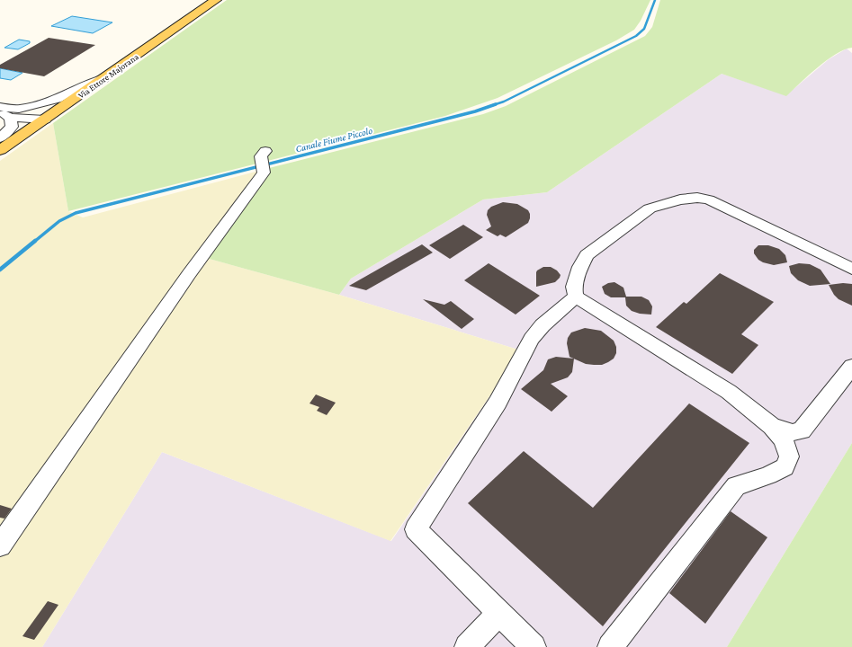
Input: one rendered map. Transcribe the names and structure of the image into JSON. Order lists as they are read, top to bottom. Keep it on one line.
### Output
{"streets":{"main road":["Via Ettore Majorana"]},"water":["Canale Fiume Piccolo"]}
